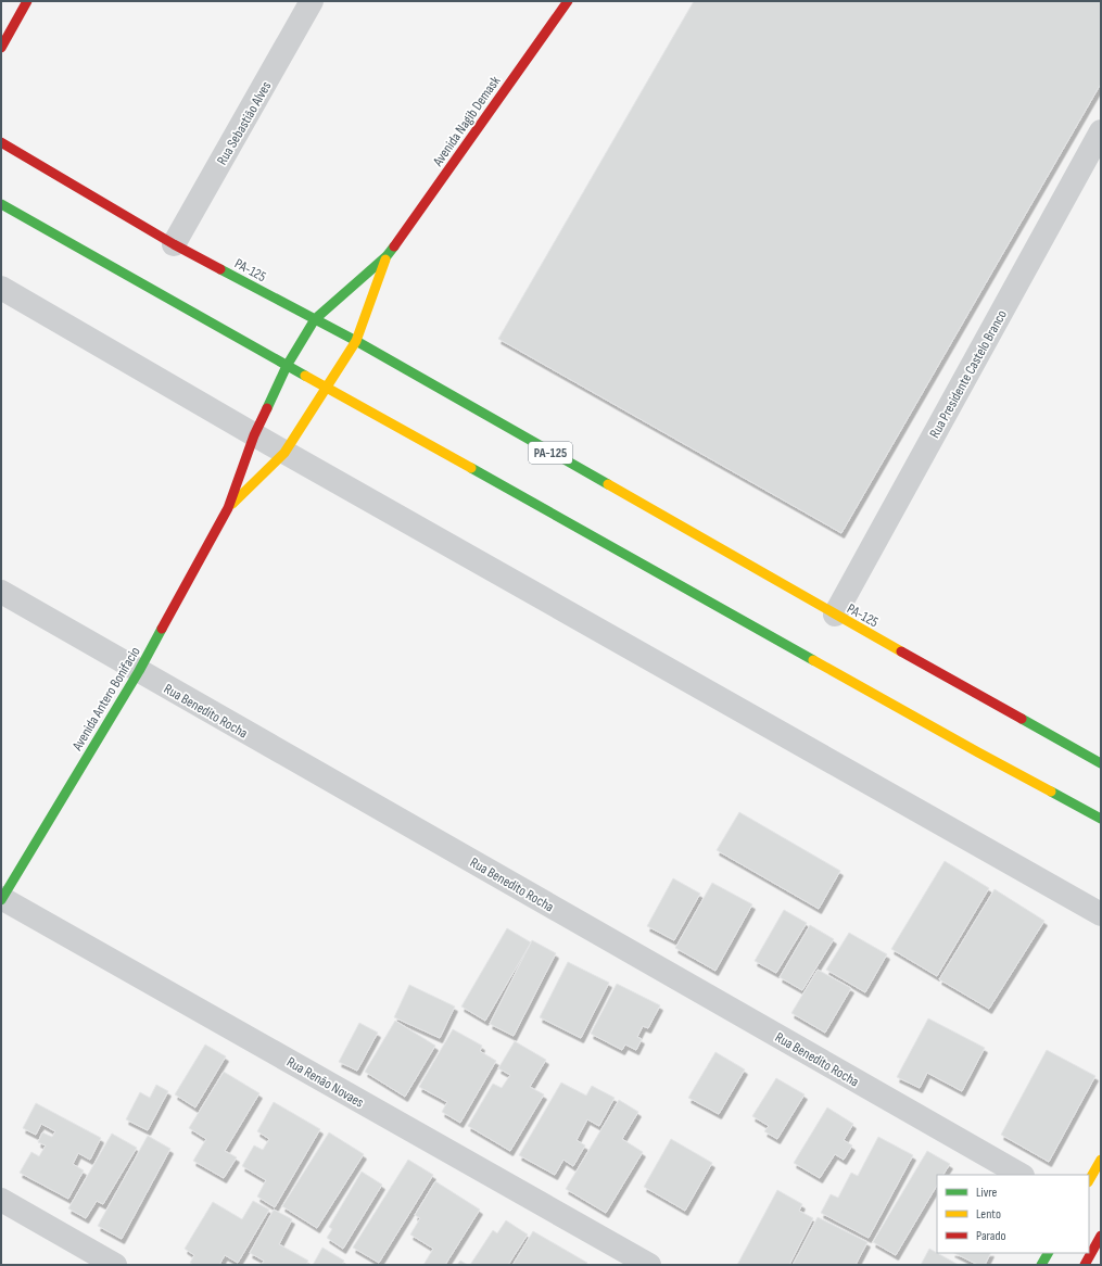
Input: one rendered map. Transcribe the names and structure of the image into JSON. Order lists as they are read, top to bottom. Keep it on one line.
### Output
{"streets":{"main road":["Avenida Nagib Demask","PA-125","Avenida Antero Bonifacio"],"street":["Rua Sebastião Alves","Rua Presidente Castelo Branco","Rua Benedito Rocha","Rua Renão Novaes"]},"crossings":[["Avenida Nagib Demask","PA-125"],["Avenida Nagib Demask","Avenida Antero Bonifacio"],["Rua Sebastião Alves","PA-125"],["PA-125","Rua Presidente Castelo Branco"],["Avenida Antero Bonifacio","Rua Benedito Rocha"],["Avenida Antero Bonifacio","Rua Renão Novaes"]],"legend":["Livre","Lento","Parado"]}
